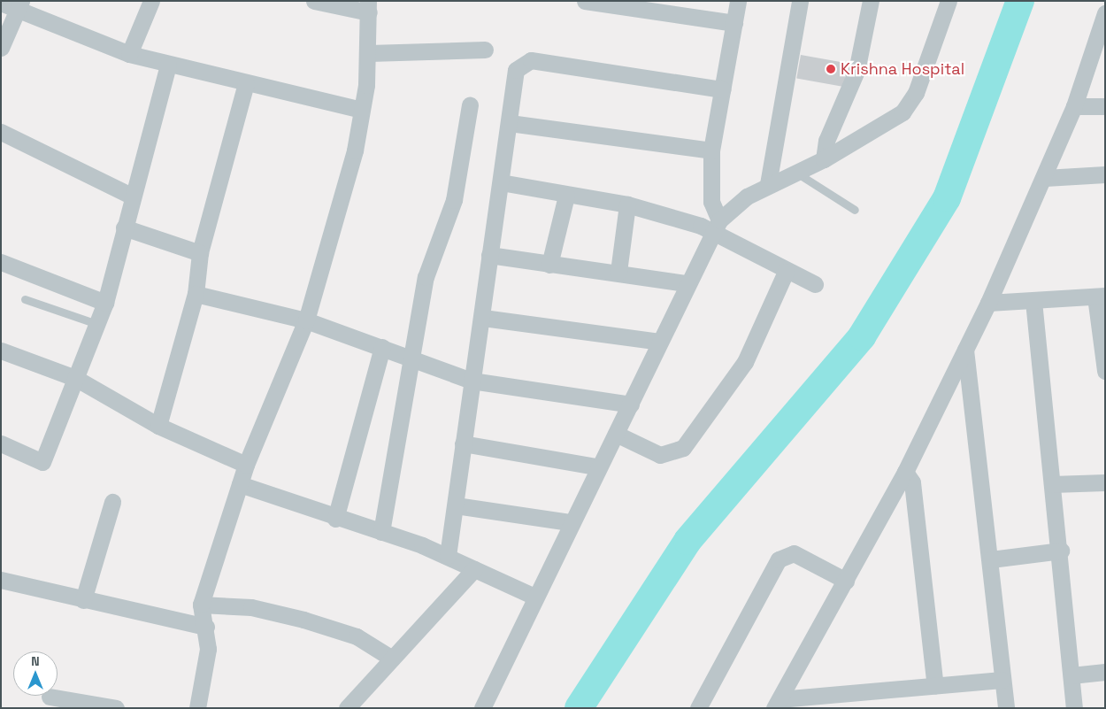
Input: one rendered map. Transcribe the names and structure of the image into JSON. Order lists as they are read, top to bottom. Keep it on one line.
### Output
{"places":["Krishna Hospital"],"north":"top"}
